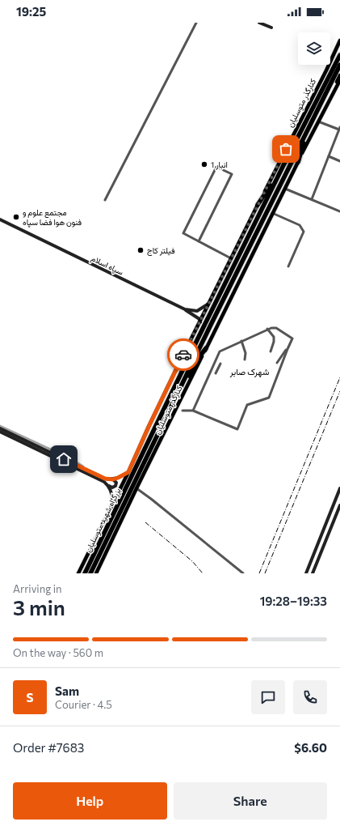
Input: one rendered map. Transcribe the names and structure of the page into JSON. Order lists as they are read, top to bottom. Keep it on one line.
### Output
{"streets":{"highway":["بزرگراه شهید متوسلیان"],"main road":["کنارگذر متوسلیان"],"street":["سپاه اسلام"]},"crossings":[["کنارگذر متوسلیان","سپاه اسلام"]],"districts":["شهرک صابر"],"places":["انبار 1","مجتمع علوم و فنون هوا فضا سپاه","فیلتر کاج"],"page":{"status":"19:25","heading":["3 min","Arriving in","19:28–19:33"],"panel":["Sam","Courier · 4.5","Order #7683","$6.60"],"bar":"On the way · 560 m","round":"S","buttons":["Help","Share"]}}
